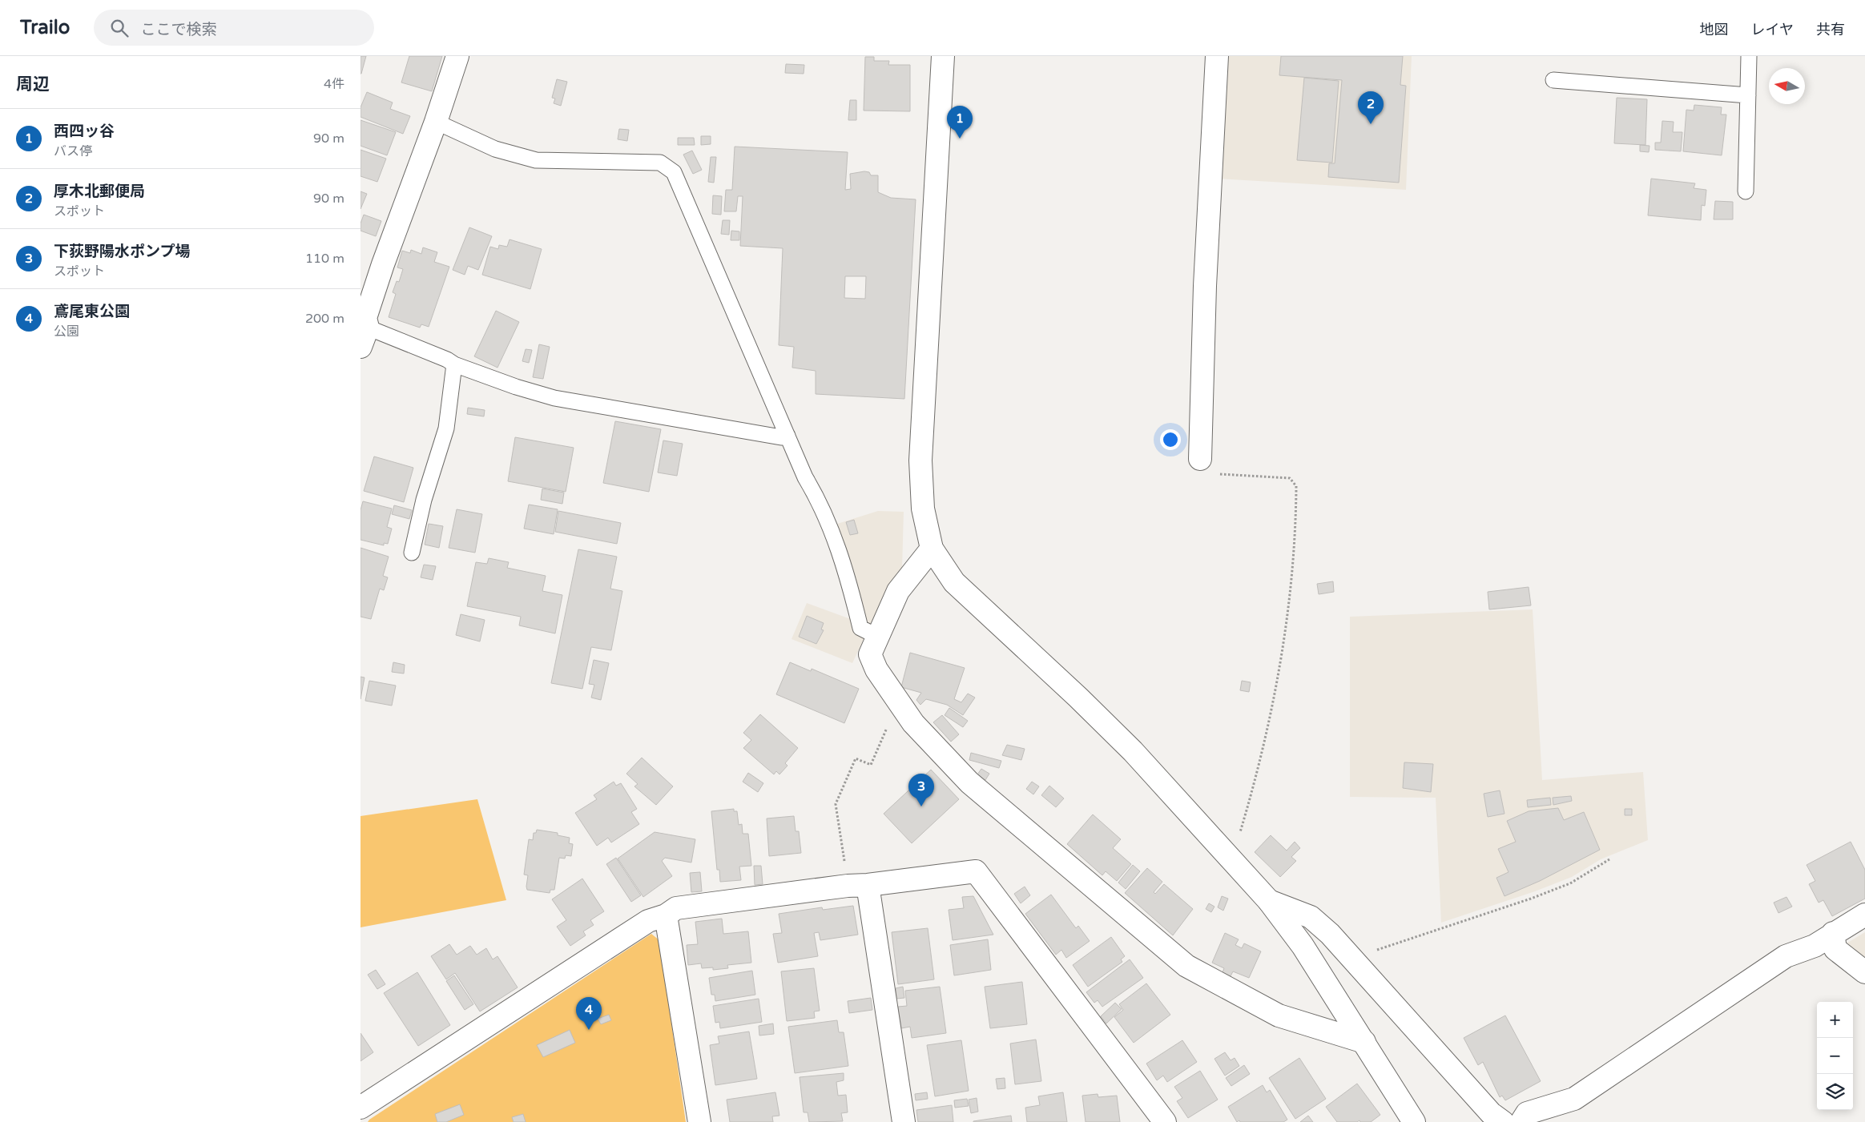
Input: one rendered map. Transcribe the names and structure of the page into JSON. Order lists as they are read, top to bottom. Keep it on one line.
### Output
{"north":"left","page":{"header":"Trailo","search":"ここで検索","nav":["地図","レイヤ","共有"],"heading":["周辺","4件"],"pins":["2","1","3","4"],"list":[{"mark":"1","name":"西四ッ谷","note":"バス停","value":"90 m"},{"mark":"2","name":"厚木北郵便局","note":"スポット","value":"90 m"},{"mark":"3","name":"下荻野陽水ポンプ場","note":"スポット","value":"110 m"},{"mark":"4","name":"鳶尾東公園","note":"公園","value":"200 m"}],"map_buttons":["+","−"]}}
